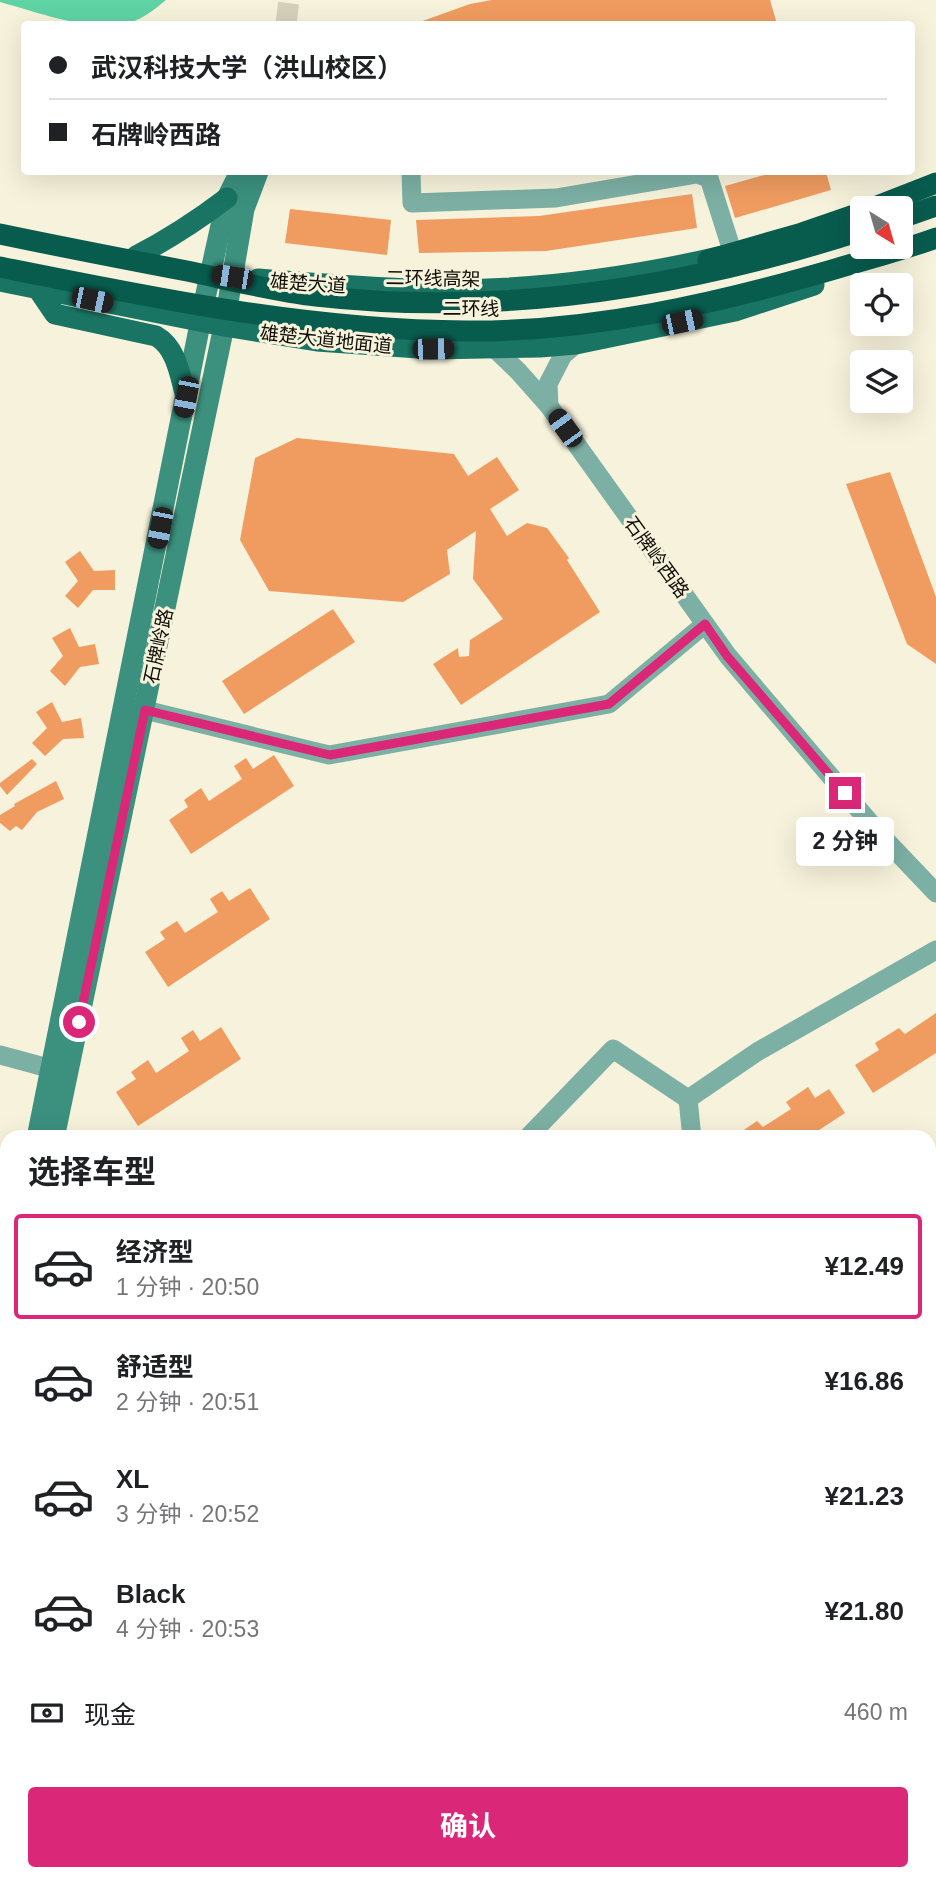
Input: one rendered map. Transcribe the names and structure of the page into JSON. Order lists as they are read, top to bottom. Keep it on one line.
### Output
{"streets":{"highway":["二环线高架","二环线"],"main road":["雄楚大道","雄楚大道地面道","石牌岭路"],"street":["石牌岭西路"]},"crossings":[["二环线高架","雄楚大道"],["二环线高架","石牌岭路"],["雄楚大道","石牌岭路"],["二环线","雄楚大道地面道"],["雄楚大道地面道","石牌岭西路"],["雄楚大道地面道","石牌岭路"]],"north":"bottom right","page":{"banner":["武汉科技大学（洪山校区）","石牌岭西路"],"bubble":"2 分钟","heading":"选择车型","list":[{"name":"经济型","note":"1 分钟 · 20:50","value":"¥12.49"},{"name":"舒适型","note":"2 分钟 · 20:51","value":"¥16.86"},{"name":"XL","note":"3 分钟 · 20:52","value":"¥21.23"},{"name":"Black","note":"4 分钟 · 20:53","value":"¥21.80"}],"pay":["现金","460 m"],"buttons":"确认"}}
